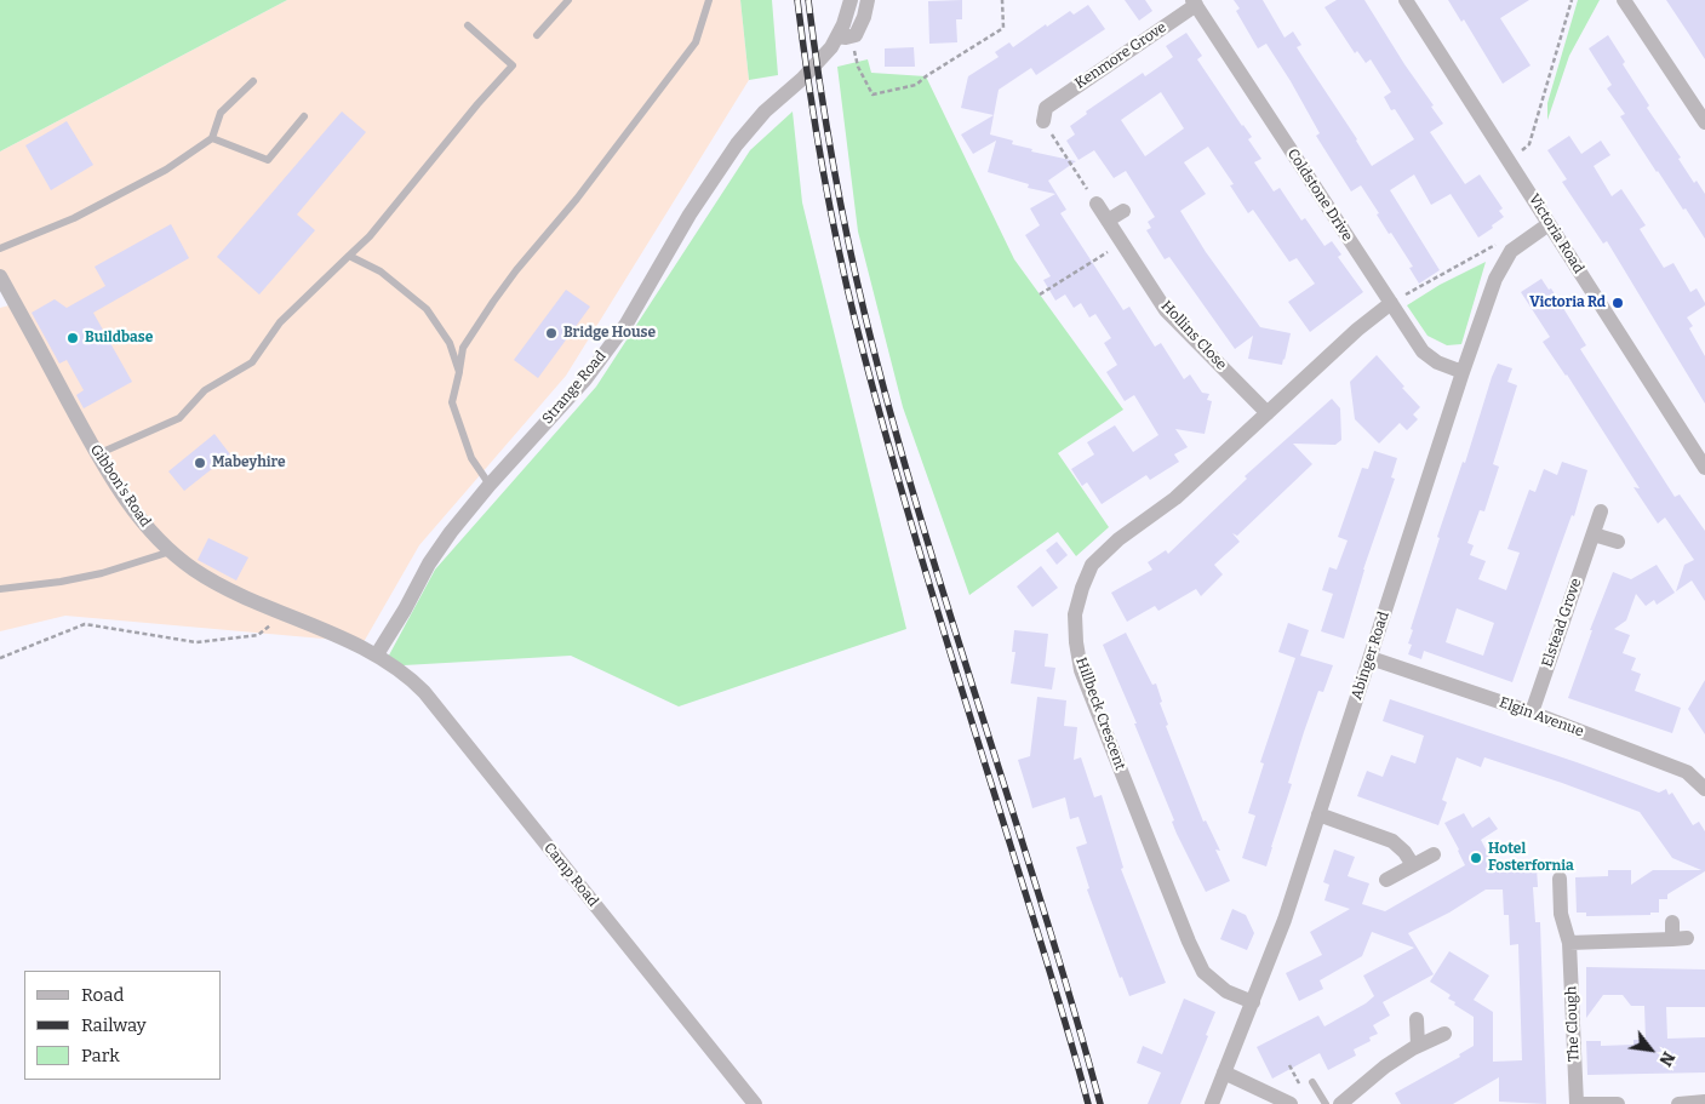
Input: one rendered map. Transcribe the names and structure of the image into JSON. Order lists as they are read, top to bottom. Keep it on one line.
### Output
{"streets":{"street":["Kenmore Grove","Coldstone Drive","Victoria Road","Hollins Close","Strange Road","Gibbon's Road","Elstead Grove","Abinger Road","Hillbeck Crescent","Elgin Avenue","Camp Road","The Clough"]},"crossings":[["Kenmore Grove","Coldstone Drive"],["Coldstone Drive","Abinger Road"],["Coldstone Drive","Hillbeck Crescent"],["Victoria Road","Abinger Road"],["Hollins Close","Hillbeck Crescent"],["Strange Road","Gibbon's Road"],["Strange Road","Camp Road"],["Gibbon's Road","Camp Road"],["Elstead Grove","Elgin Avenue"],["Abinger Road","Hillbeck Crescent"],["Abinger Road","Elgin Avenue"]],"places":["Victoria Rd","Bridge House","Buildbase","Mabeyhire","Hotel Fosterfornia"],"legend":["Road","Railway","Park"],"north":"bottom right"}
